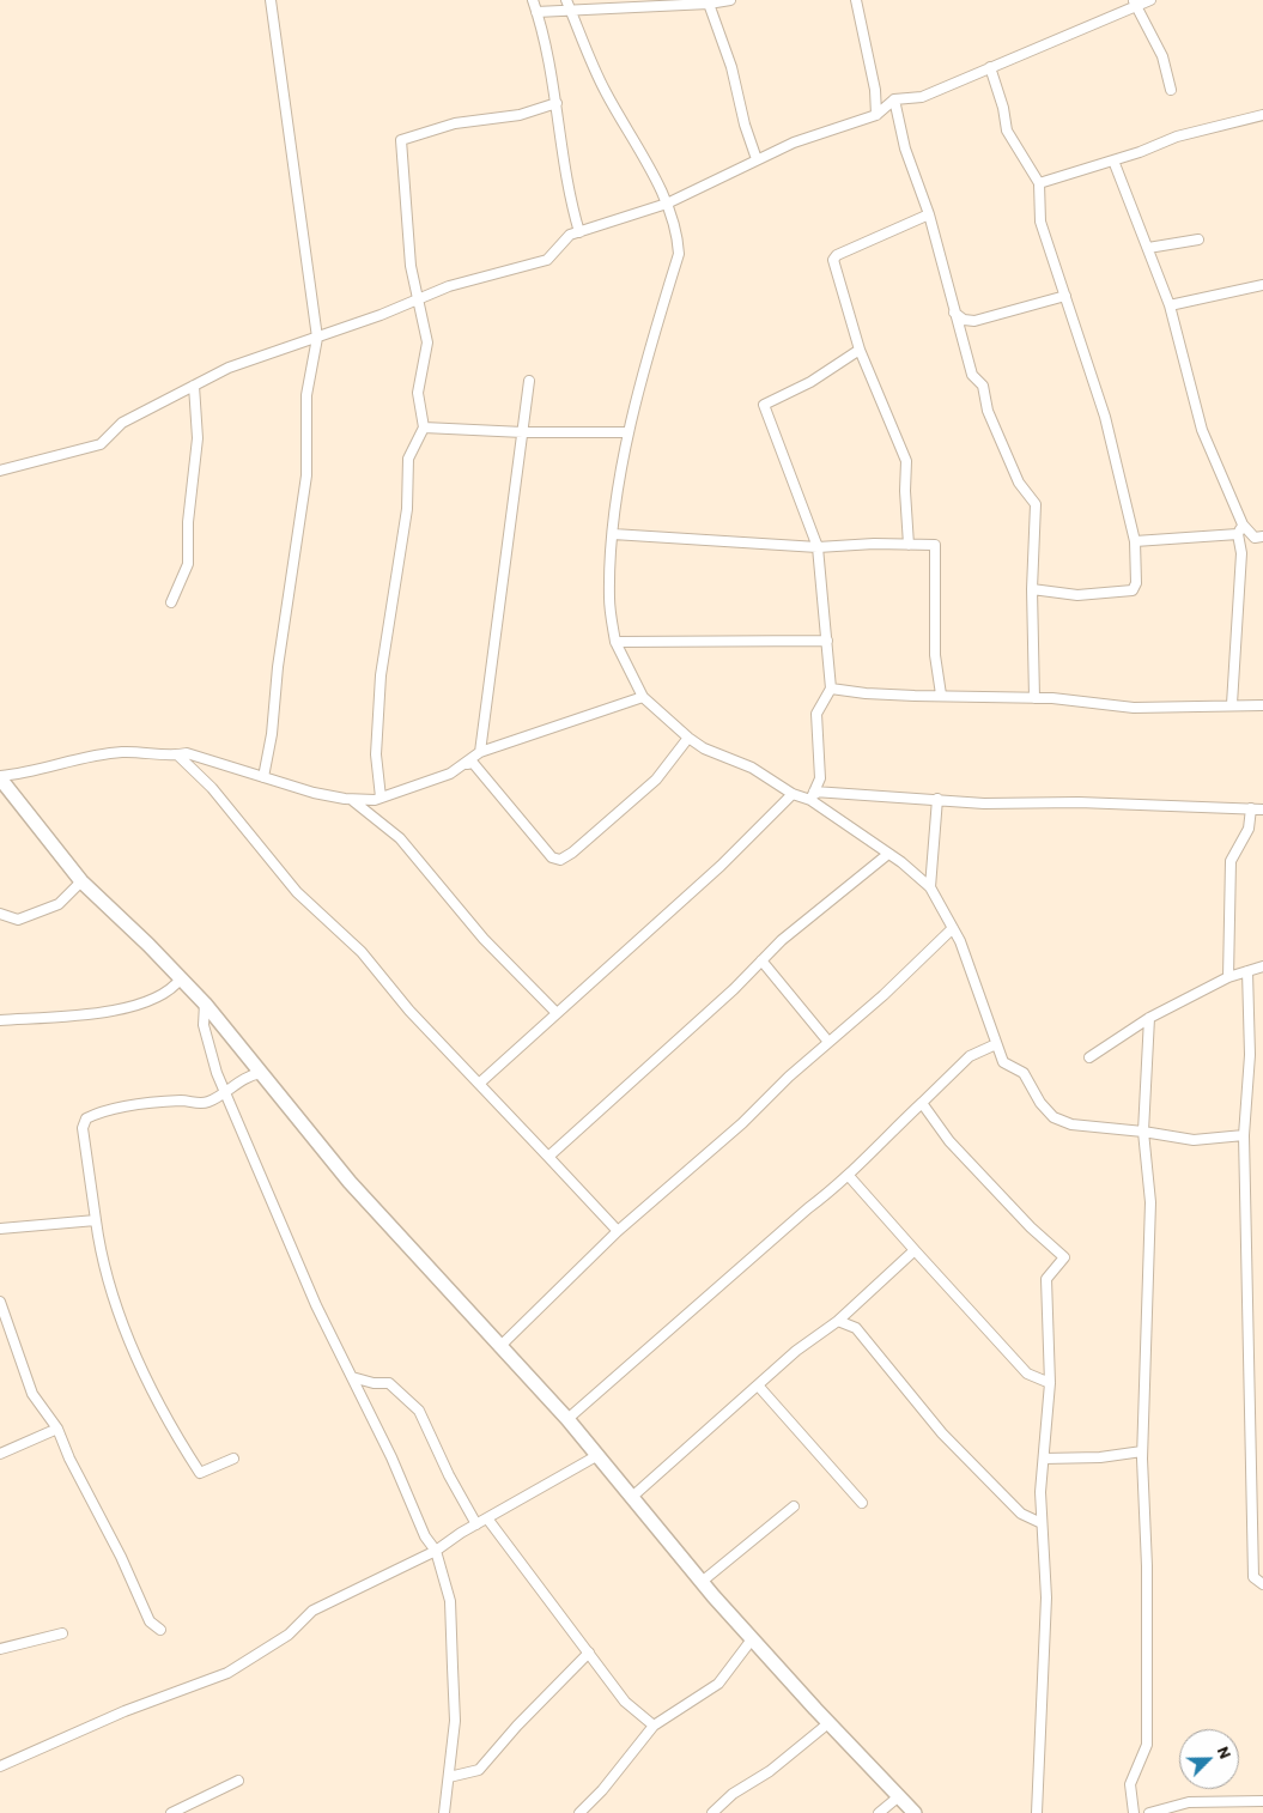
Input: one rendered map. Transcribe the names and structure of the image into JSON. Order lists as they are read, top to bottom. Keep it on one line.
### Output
{"north":"top right"}
